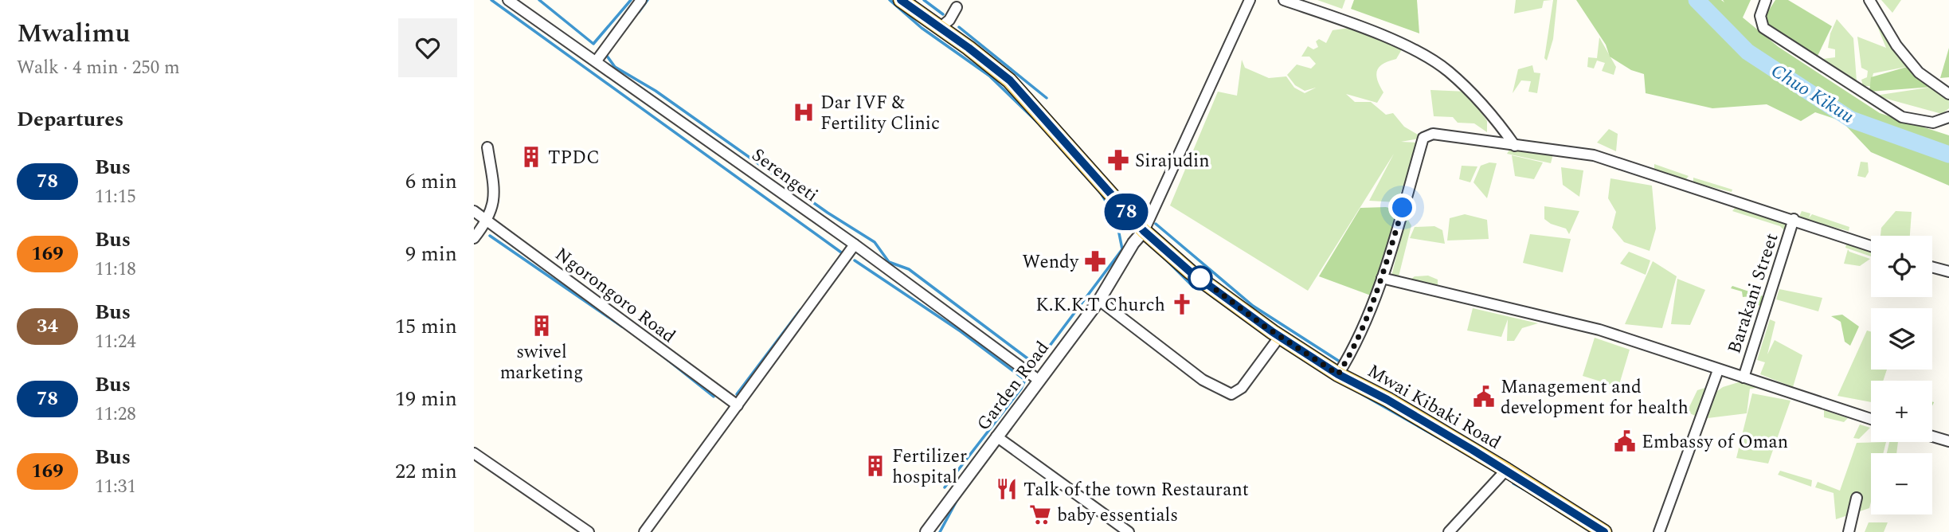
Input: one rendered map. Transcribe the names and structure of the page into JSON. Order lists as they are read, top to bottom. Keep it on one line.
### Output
{"streets":{"main road":["Mwai Kibaki Road"],"street":["Serengeti","Barakani Street","Ngorongoro Road","Garden Road"]},"crossings":[["Serengeti","Garden Road"],["Garden Road","Mwai Kibaki Road"]],"water":["Chuo Kikuu"],"places":{"hospital":["Dar IVF & Fertility Clinic"],"building":["TPDC","swivel marketing","Fertilizer hospital"],"pharmacy":["Sirajudin","Wendy"],"church":["K.K.K.T Church"],"public building":["Management and development for health","Embassy of Oman"],"restaurant":["Talk of the town Restaurant"],"supermarket":["baby essentials"]},"lines":["bus line 78"],"page":{"heading":[["Mwalimu","Walk · 4 min · 250 m"],"Departures"],"on_map":"78","list":[{"mark":"78","name":"Bus","note":"11:15","value":"6 min"},{"mark":"169","name":"Bus","note":"11:18","value":"9 min"},{"mark":"34","name":"Bus","note":"11:24","value":"15 min"},{"mark":"78","name":"Bus","note":"11:28","value":"19 min"},{"mark":"169","name":"Bus","note":"11:31","value":"22 min"}],"map_buttons":["+","−"]}}
